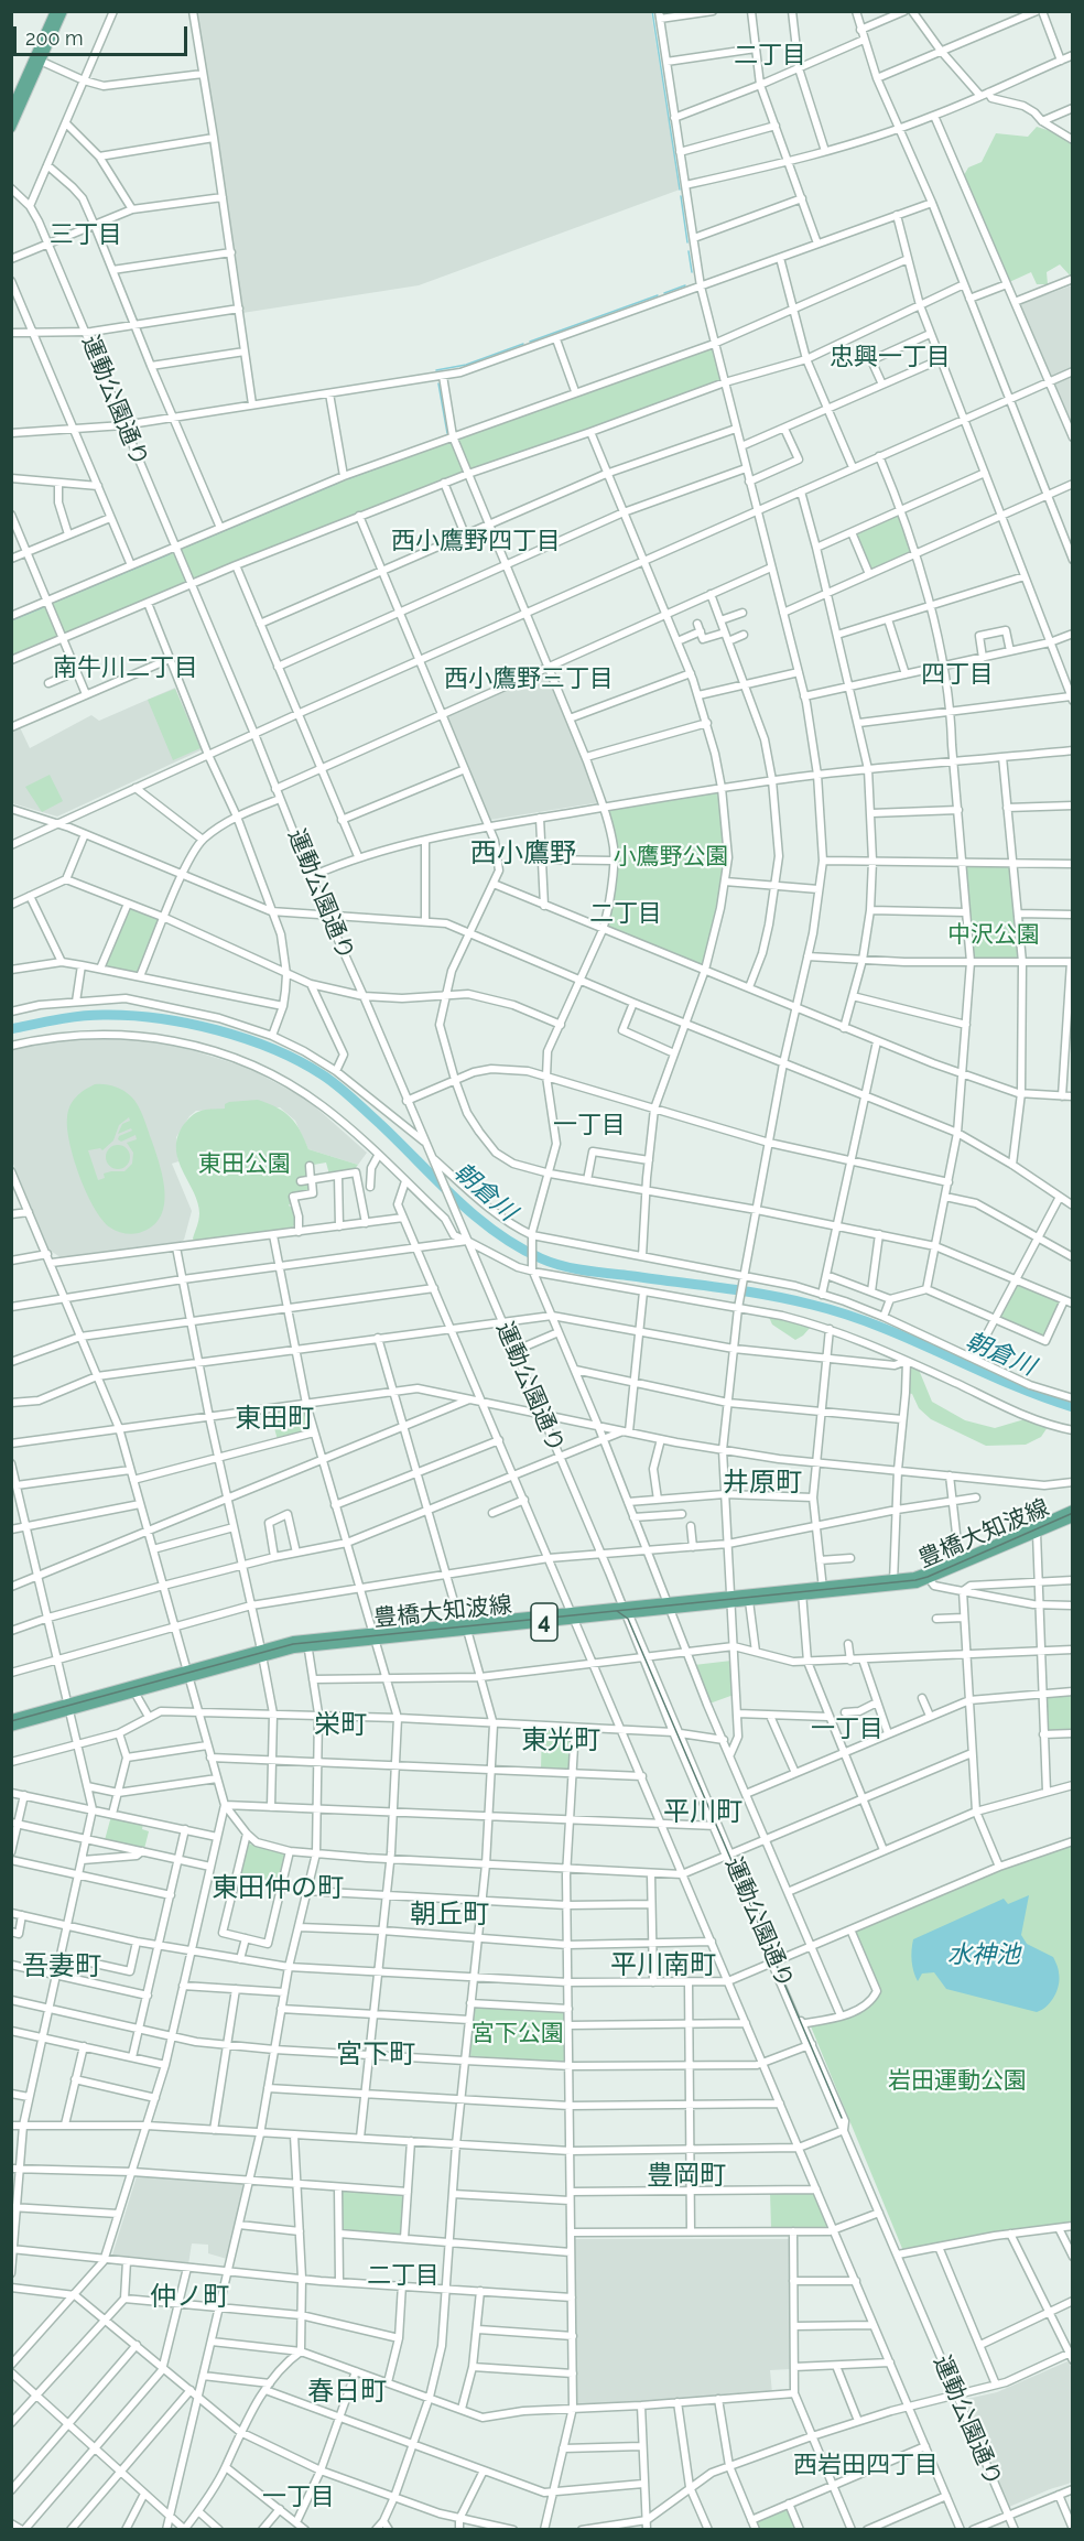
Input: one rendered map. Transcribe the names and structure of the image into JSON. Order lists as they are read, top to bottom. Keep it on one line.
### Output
{"streets":{"main road":["豊橋大知波線","4"],"street":["運動公園通り"]},"crossings":[["運動公園通り","豊橋大知波線"]],"districts":["二丁目","三丁目","忠興一丁目","西小鷹野四丁目","南牛川二丁目","四丁目","西小鷹野三丁目","西小鷹野","二丁目","一丁目","東田町","井原町","栄町","一丁目","東光町","平川町","東田仲の町","朝丘町","平川南町","吾妻町","宮下町","豊岡町","二丁目","仲ノ町","春日町","西岩田四丁目","一丁目"],"water":["朝倉川","水神池"],"parks":["小鷹野公園","中沢公園","東田公園","宮下公園","岩田運動公園"],"scale_bar":"200 m"}
